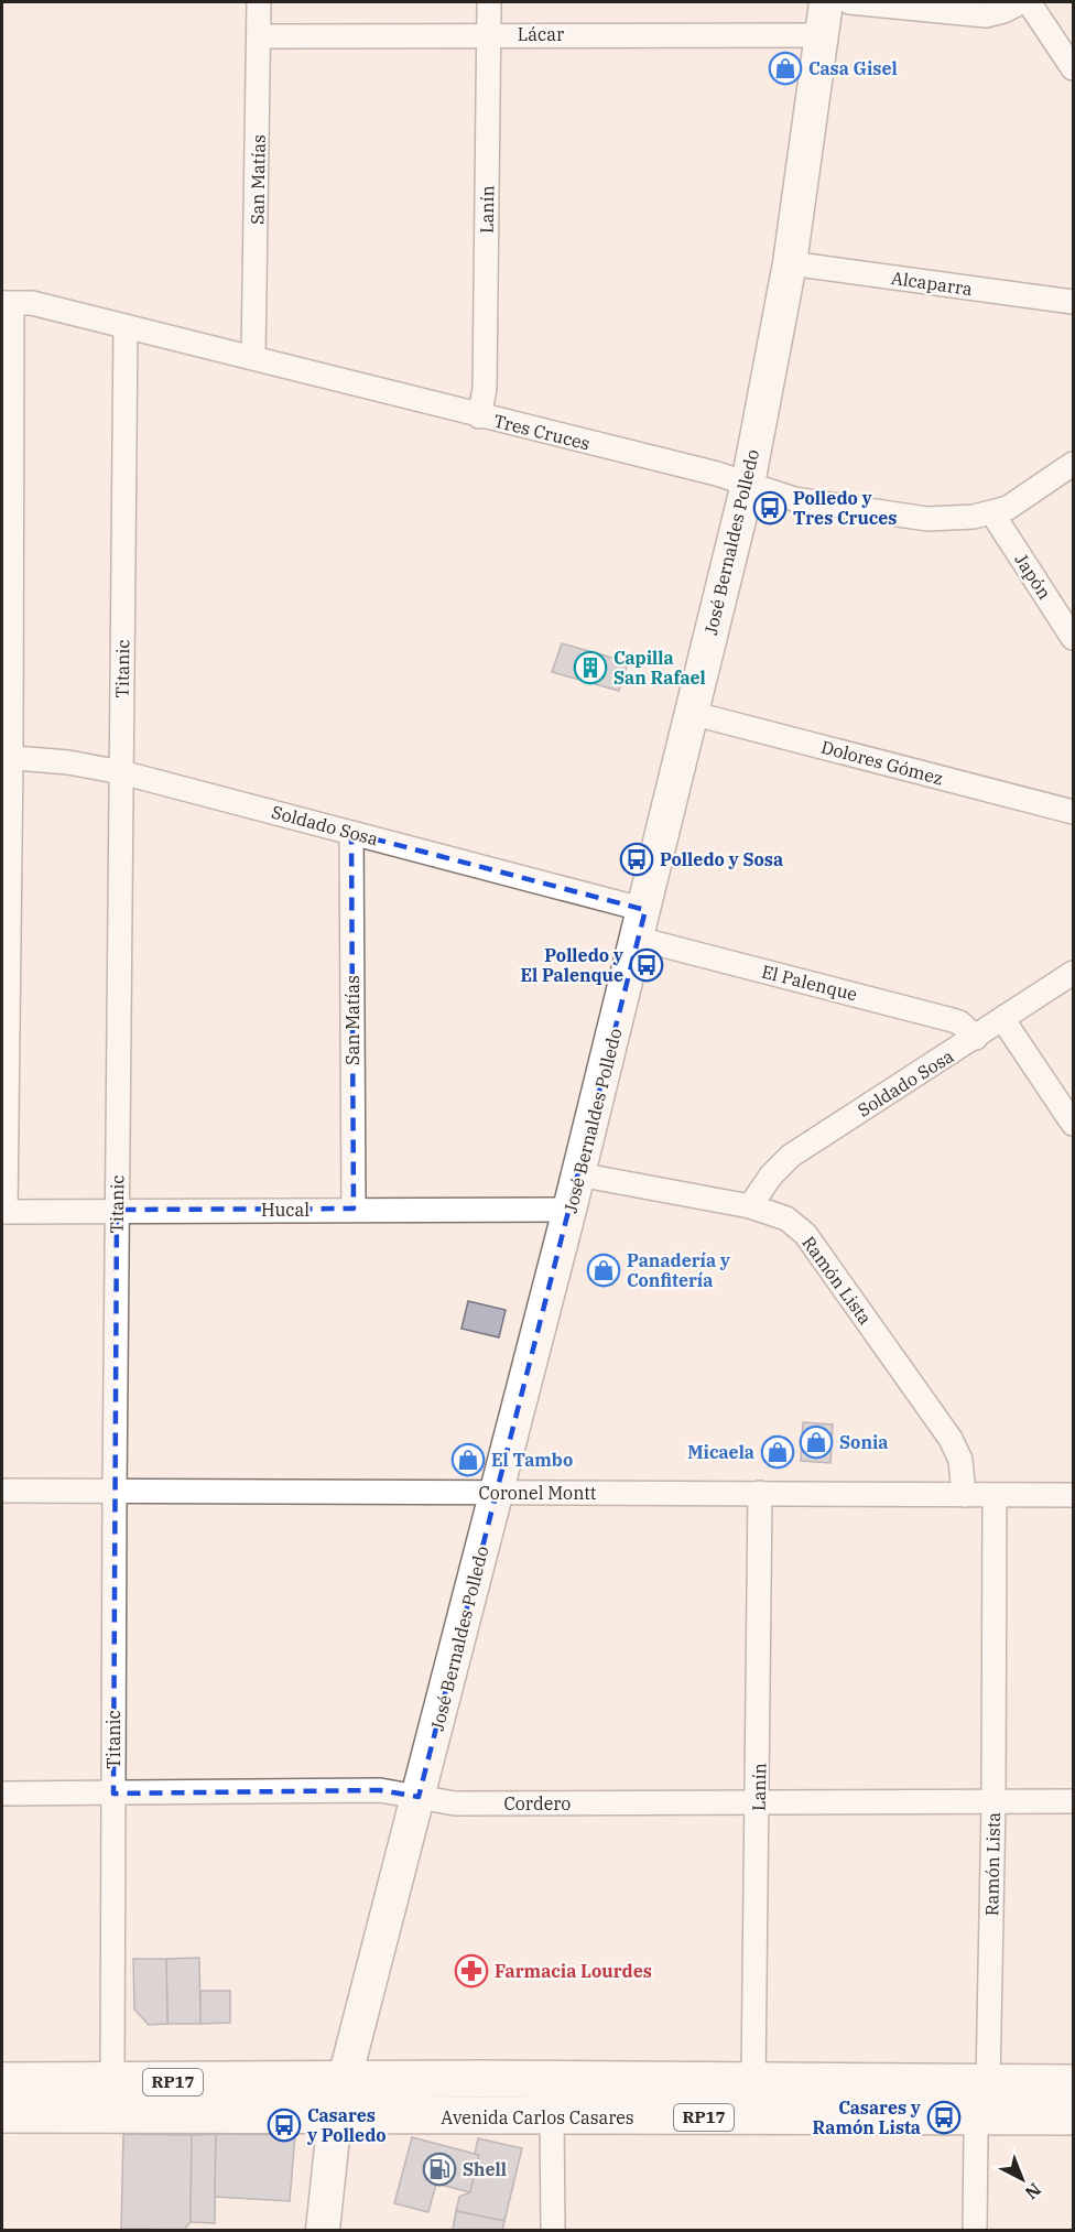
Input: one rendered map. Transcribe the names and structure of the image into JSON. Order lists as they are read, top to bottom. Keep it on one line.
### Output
{"streets":{"main road":["José Bernaldes Polledo","RP17","Avenida Carlos Casares"],"street":["Lácar","San Matías","Lanín","Alcaparra","Tres Cruces","Japón","Titanic","Dolores Gómez","Soldado Sosa","El Palenque","Hucal","Ramón Lista","Coronel Montt","Cordero"]},"crossings":[["Lácar","San Matías"],["Lácar","Lanín"],["Lácar","José Bernaldes Polledo"],["San Matías","Tres Cruces"],["San Matías","Soldado Sosa"],["San Matías","Hucal"],["Lanín","Tres Cruces"],["Lanín","Coronel Montt"],["Lanín","Cordero"],["Lanín","Avenida Carlos Casares"],["Alcaparra","José Bernaldes Polledo"],["Tres Cruces","José Bernaldes Polledo"],["Tres Cruces","Japón"],["Tres Cruces","Titanic"],["José Bernaldes Polledo","Dolores Gómez"],["José Bernaldes Polledo","Soldado Sosa"],["José Bernaldes Polledo","El Palenque"],["José Bernaldes Polledo","Hucal"],["José Bernaldes Polledo","Ramón Lista"],["José Bernaldes Polledo","Coronel Montt"],["José Bernaldes Polledo","Cordero"],["José Bernaldes Polledo","Avenida Carlos Casares"],["Titanic","Soldado Sosa"],["Titanic","Hucal"],["Titanic","Coronel Montt"],["Titanic","Cordero"],["Titanic","Avenida Carlos Casares"],["Soldado Sosa","El Palenque"],["Soldado Sosa","Ramón Lista"],["Ramón Lista","Coronel Montt"],["Ramón Lista","Cordero"],["Ramón Lista","Avenida Carlos Casares"]],"places":{"shop":["Casa Gisel","Panadería y Confitería","Sonia","Micaela","El Tambo"],"bus stop":["Polledo y Tres Cruces","Polledo y Sosa","Polledo y El Palenque","Casares y Ramón Lista","Casares y Polledo"],"building":["Capilla San Rafael"],"pharmacy":["Farmacia Lourdes"],"fuel station":["Shell"]},"north":"bottom right"}
